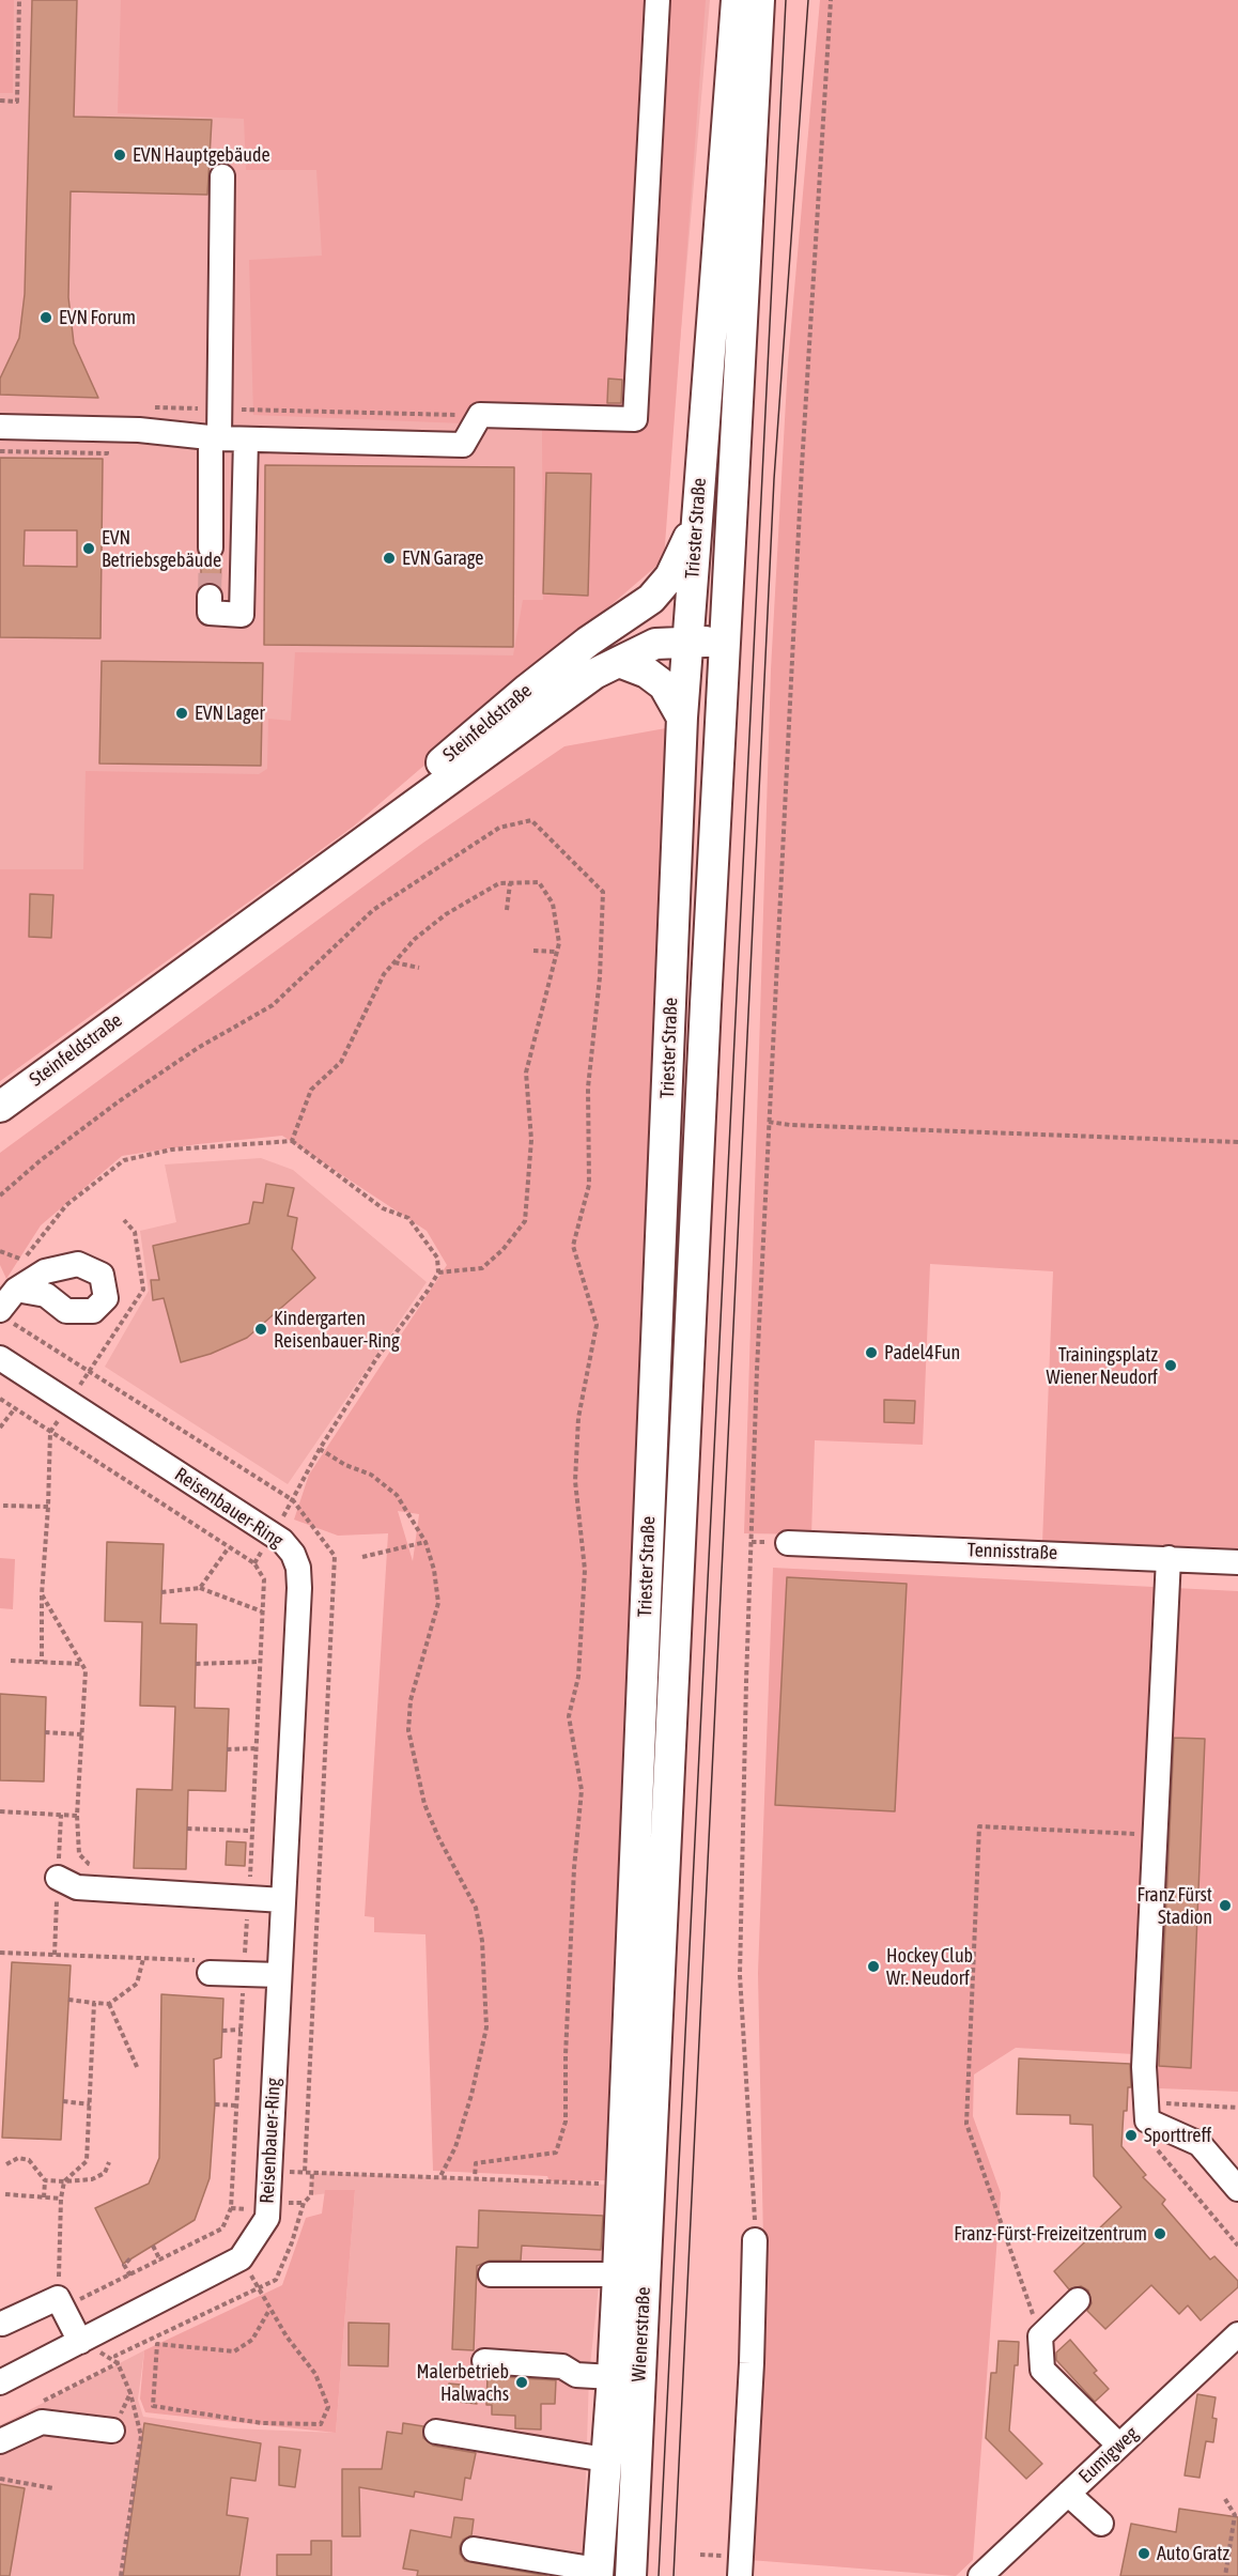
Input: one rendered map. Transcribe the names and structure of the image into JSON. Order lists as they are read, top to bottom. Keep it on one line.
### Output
{"streets":{"main road":["Triester Straße","Steinfeldstraße","Wienerstraße"],"street":["Reisenbauer-Ring","Tennisstraße","Eumigweg"]},"crossings":[["Triester Straße","Steinfeldstraße"],["Triester Straße","Wienerstraße"]],"places":["EVN Hauptgebäude","EVN Forum","EVN Betriebsgebäude","EVN Garage","EVN Lager","Kindergarten Reisenbauer-Ring","Padel4Fun","Trainingsplatz Wiener Neudorf","Franz Fürst Stadion","Hockey Club Wr. Neudorf","Sporttreff","Franz-Fürst-Freizeitzentrum","Malerbetrieb Halwachs","Auto Gratz"]}
